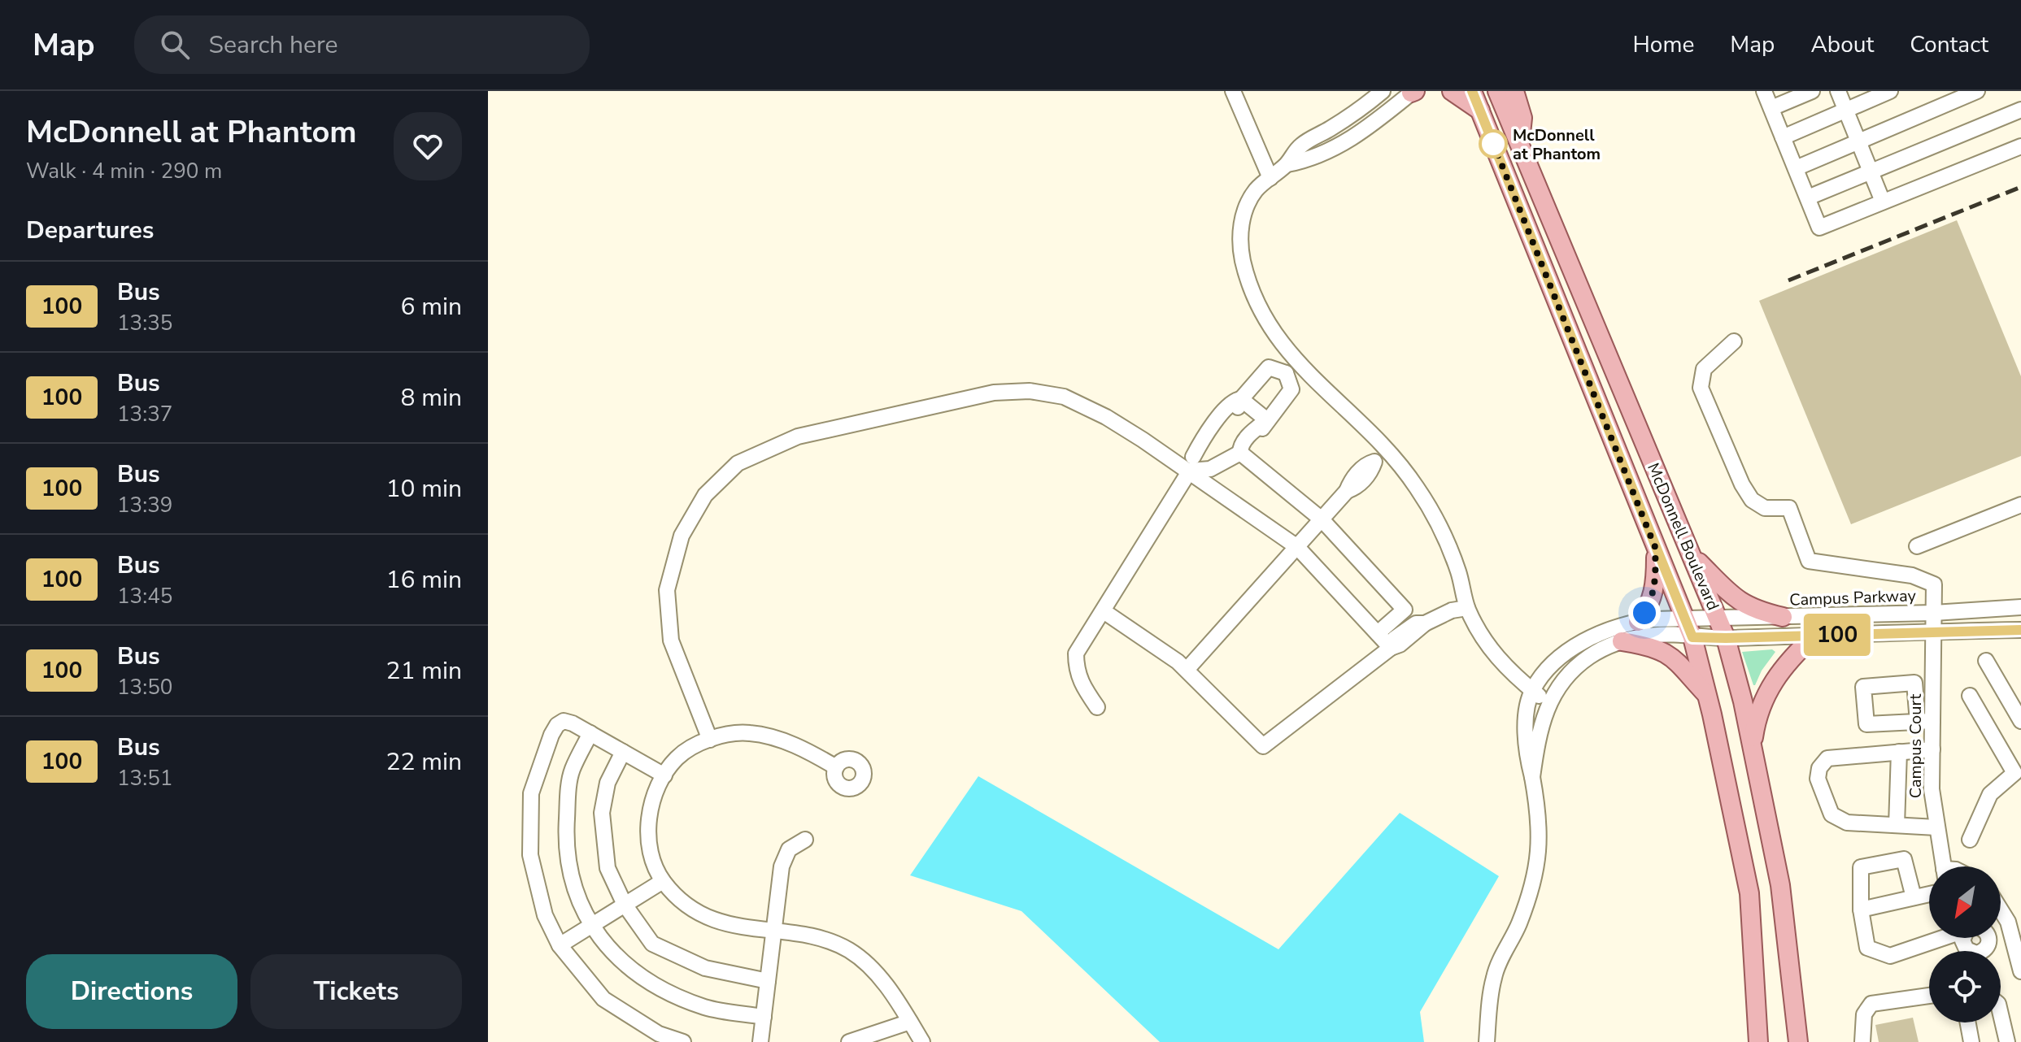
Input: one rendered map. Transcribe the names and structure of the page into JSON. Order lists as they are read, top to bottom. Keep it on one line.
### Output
{"streets":{"main road":["McDonnell Boulevard"],"street":["Campus Parkway","Campus Court"]},"crossings":[["McDonnell Boulevard","Campus Parkway"],["Campus Parkway","Campus Court"]],"places":["McDonnell at Phantom"],"lines":["bus line 100"],"north":"bottom left","page":{"header":"Map","search":"Search here","nav":["Home","Map","About","Contact"],"heading":[["McDonnell at Phantom","Walk · 4 min · 290 m"],"Departures"],"on_map":"100","list":[{"mark":"100","name":"Bus","note":"13:35","value":"6 min"},{"mark":"100","name":"Bus","note":"13:37","value":"8 min"},{"mark":"100","name":"Bus","note":"13:39","value":"10 min"},{"mark":"100","name":"Bus","note":"13:45","value":"16 min"},{"mark":"100","name":"Bus","note":"13:50","value":"21 min"},{"mark":"100","name":"Bus","note":"13:51","value":"22 min"}],"buttons":["Directions","Tickets"]}}
